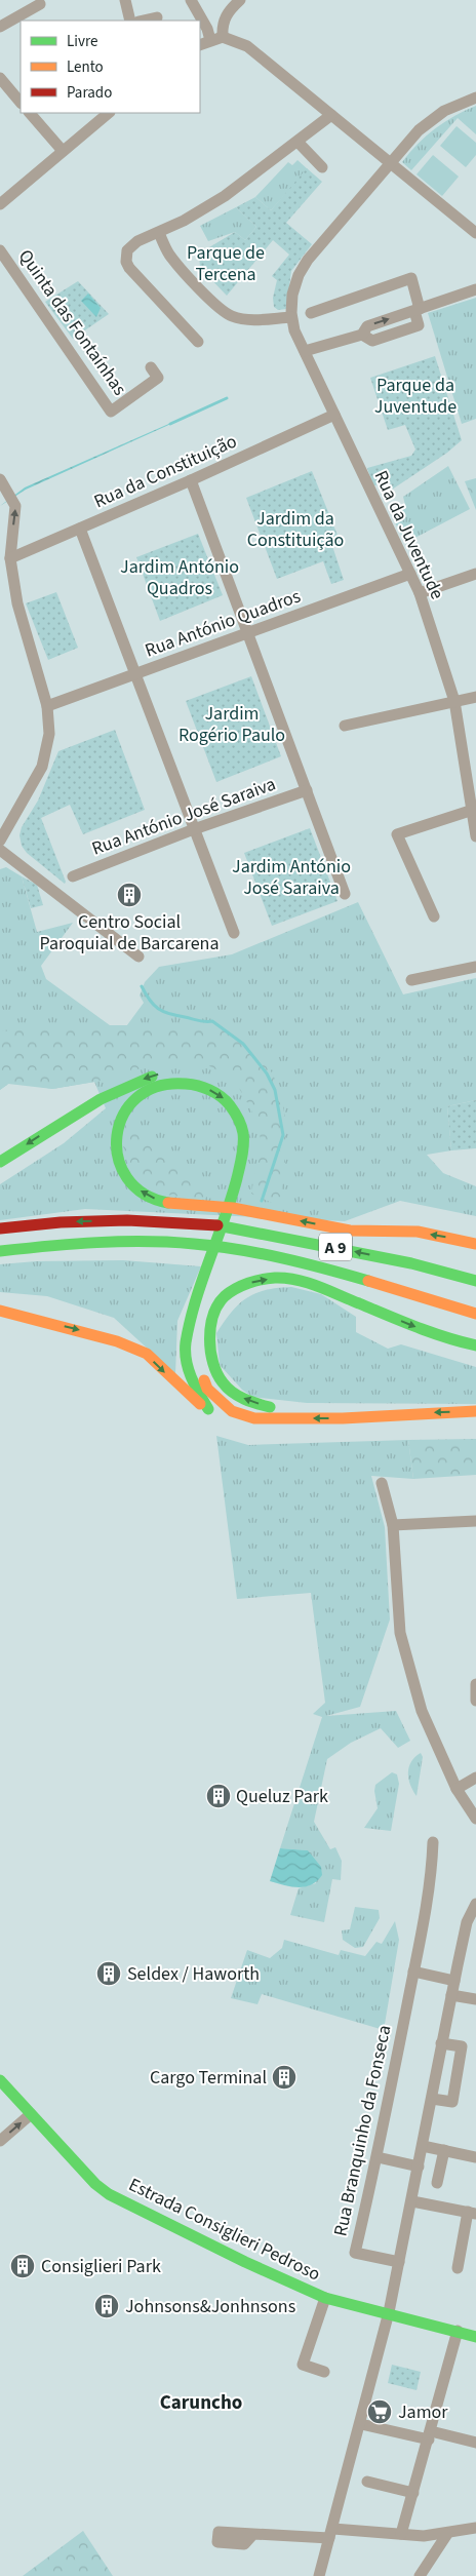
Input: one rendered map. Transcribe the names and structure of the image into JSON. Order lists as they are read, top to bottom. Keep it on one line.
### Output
{"streets":{"main road":["A 9","Estrada Consiglieri Pedroso"],"street":["Quinta das Fontaínhas","Rua da Constituição","Rua da Juventude","Rua António Quadros","Rua António José Saraiva","Rua Branquinho da Fonseca"]},"crossings":[["Rua da Constituição","Rua da Juventude"],["Rua da Juventude","Rua António Quadros"]],"districts":["Caruncho"],"parks":["Parque de Tercena","Parque da Juventude","Jardim da Constituição","Jardim António Quadros","Jardim Rogério Paulo","Jardim António José Saraiva"],"places":{"building":["Centro Social Paroquial de Barcarena","Queluz Park","Seldex / Haworth","Cargo Terminal","Consiglieri Park","Johnsons&Jonhnsons"],"supermarket":["Jamor"]},"legend":["Livre","Lento","Parado"]}
